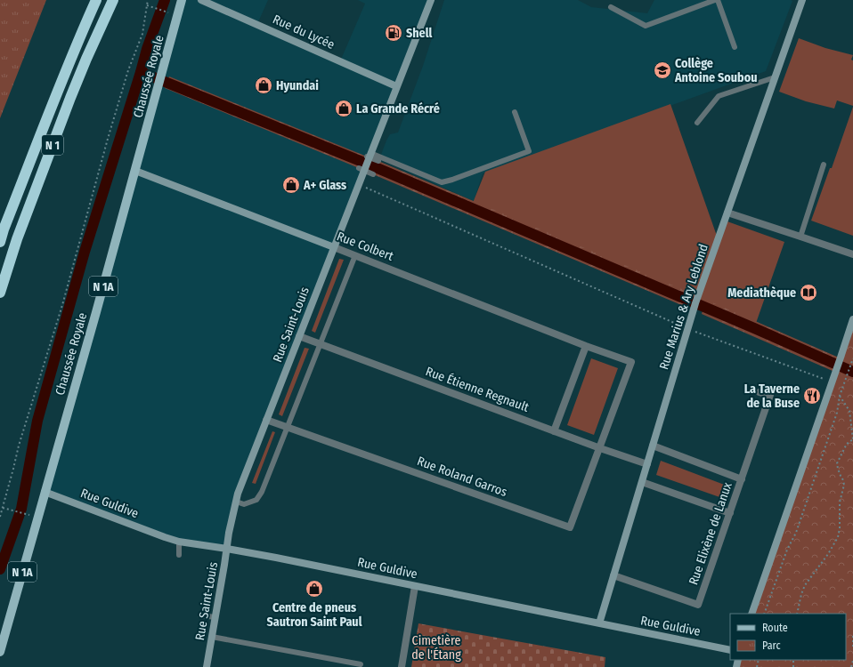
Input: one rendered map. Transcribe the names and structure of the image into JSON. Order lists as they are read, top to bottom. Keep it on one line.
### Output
{"streets":{"highway":["N 1"],"main road":["Chaussée Royale","N 1A"],"street":["Rue du Lycée","Rue Colbert","Rue Marius & Ary Leblond","Rue Saint-Louis","Rue Étienne Regnault","Rue Roland Garros","Rue Guldive","Rue Elixène de Lanux"]},"crossings":[["Rue du Lycée","Rue Saint-Louis"],["Chaussée Royale","Rue Colbert"],["Chaussée Royale","Rue Guldive"],["Rue Colbert","Rue Saint-Louis"],["Rue Colbert","Rue Étienne Regnault"],["Rue Colbert","Rue Roland Garros"],["Rue Marius & Ary Leblond","Rue Étienne Regnault"],["Rue Marius & Ary Leblond","Rue Guldive"],["Rue Marius & Ary Leblond","Rue Elixène de Lanux"],["Rue Saint-Louis","Rue Étienne Regnault"],["Rue Saint-Louis","Rue Roland Garros"],["Rue Saint-Louis","Rue Guldive"],["Rue Étienne Regnault","Rue Roland Garros"]],"parks":["Cimetière de l'Étang"],"places":{"fuel station":["Shell"],"school or university":["Collège Antoine Soubou"],"shop":["Hyundai","La Grande Récré","A+ Glass","Centre de pneus Sautron Saint Paul"],"library":["Mediathèque"],"restaurant":["La Taverne de la Buse"]},"legend":["Route","Parc"]}
